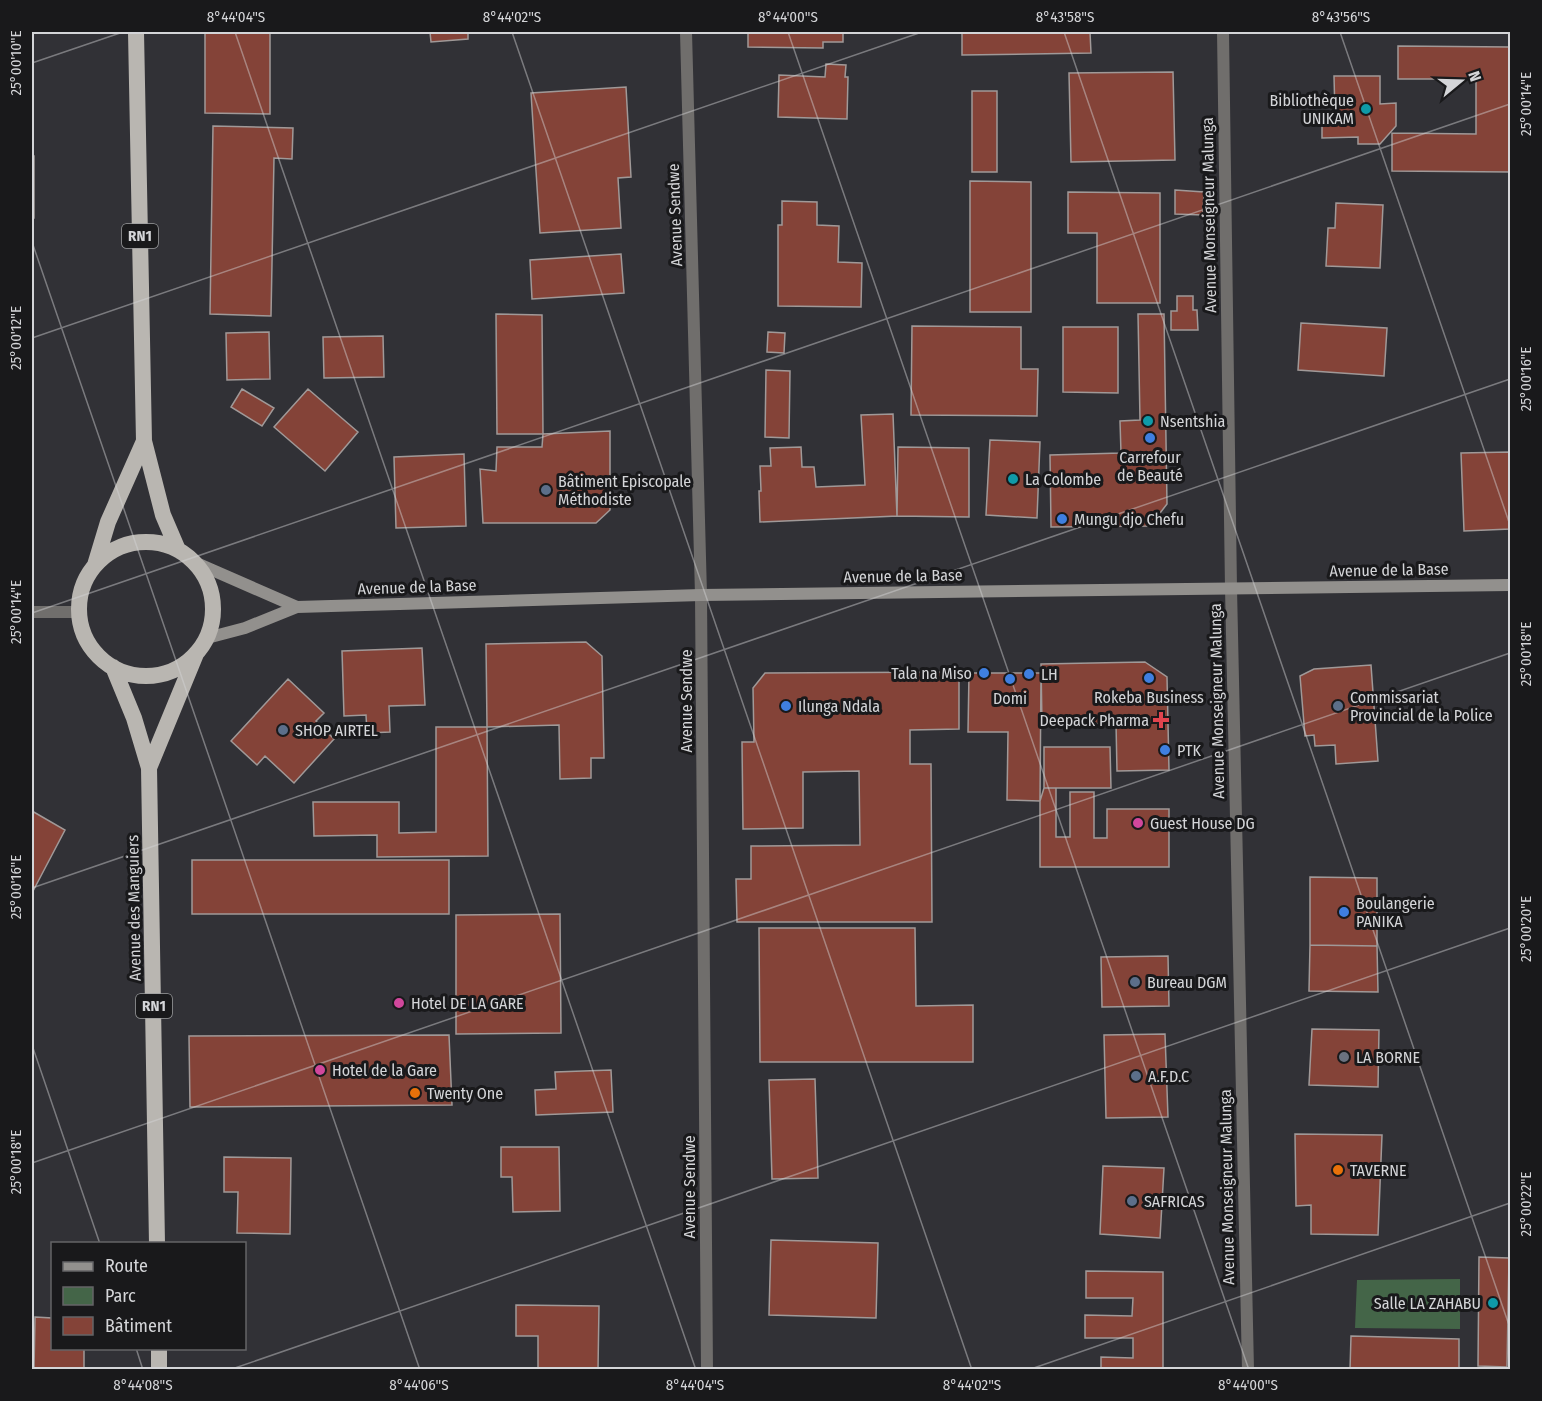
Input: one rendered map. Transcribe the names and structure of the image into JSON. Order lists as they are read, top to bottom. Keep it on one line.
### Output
{"streets":{"highway":["RN1","Avenue des Manguiers"],"main road":["Avenue de la Base"],"street":["Avenue Sendwe","Avenue Monseigneur Malunga"]},"crossings":[["Avenue Sendwe","Avenue de la Base"],["Avenue Monseigneur Malunga","Avenue de la Base"],["RN1","Avenue des Manguiers"]],"places":{"other":["Bibliothèque UNIKAM","Nsentshia","Carrefour de Beauté","La Colombe","Bâtiment Episcopale Méthodiste","Mungu djo Chefu","Tala na Miso","LH","Rokeba Business","Domi","Ilunga Ndala","Commissariat Provincial de la Police","SHOP AIRTEL","PTK","Guest House DG","Boulangerie PANIKA","Bureau DGM","Hotel DE LA GARE","LA BORNE","Hotel de la Gare","A.F.D.C","Twenty One","TAVERNE","SAFRICAS","Salle LA ZAHABU"],"health":["Deepack Pharma"]},"legend":["Route","Parc","Bâtiment"],"north":"right","coordinates":["8°44'04\"S","8°44'02\"S","8°44'00\"S","8°43'58\"S","8°43'56\"S","25°00'10\"E","25°00'14\"E","25°00'12\"E","25°00'16\"E","25°00'18\"E","25°00'20\"E","25°00'22\"E","8°44'08\"S","8°44'06\"S"]}
